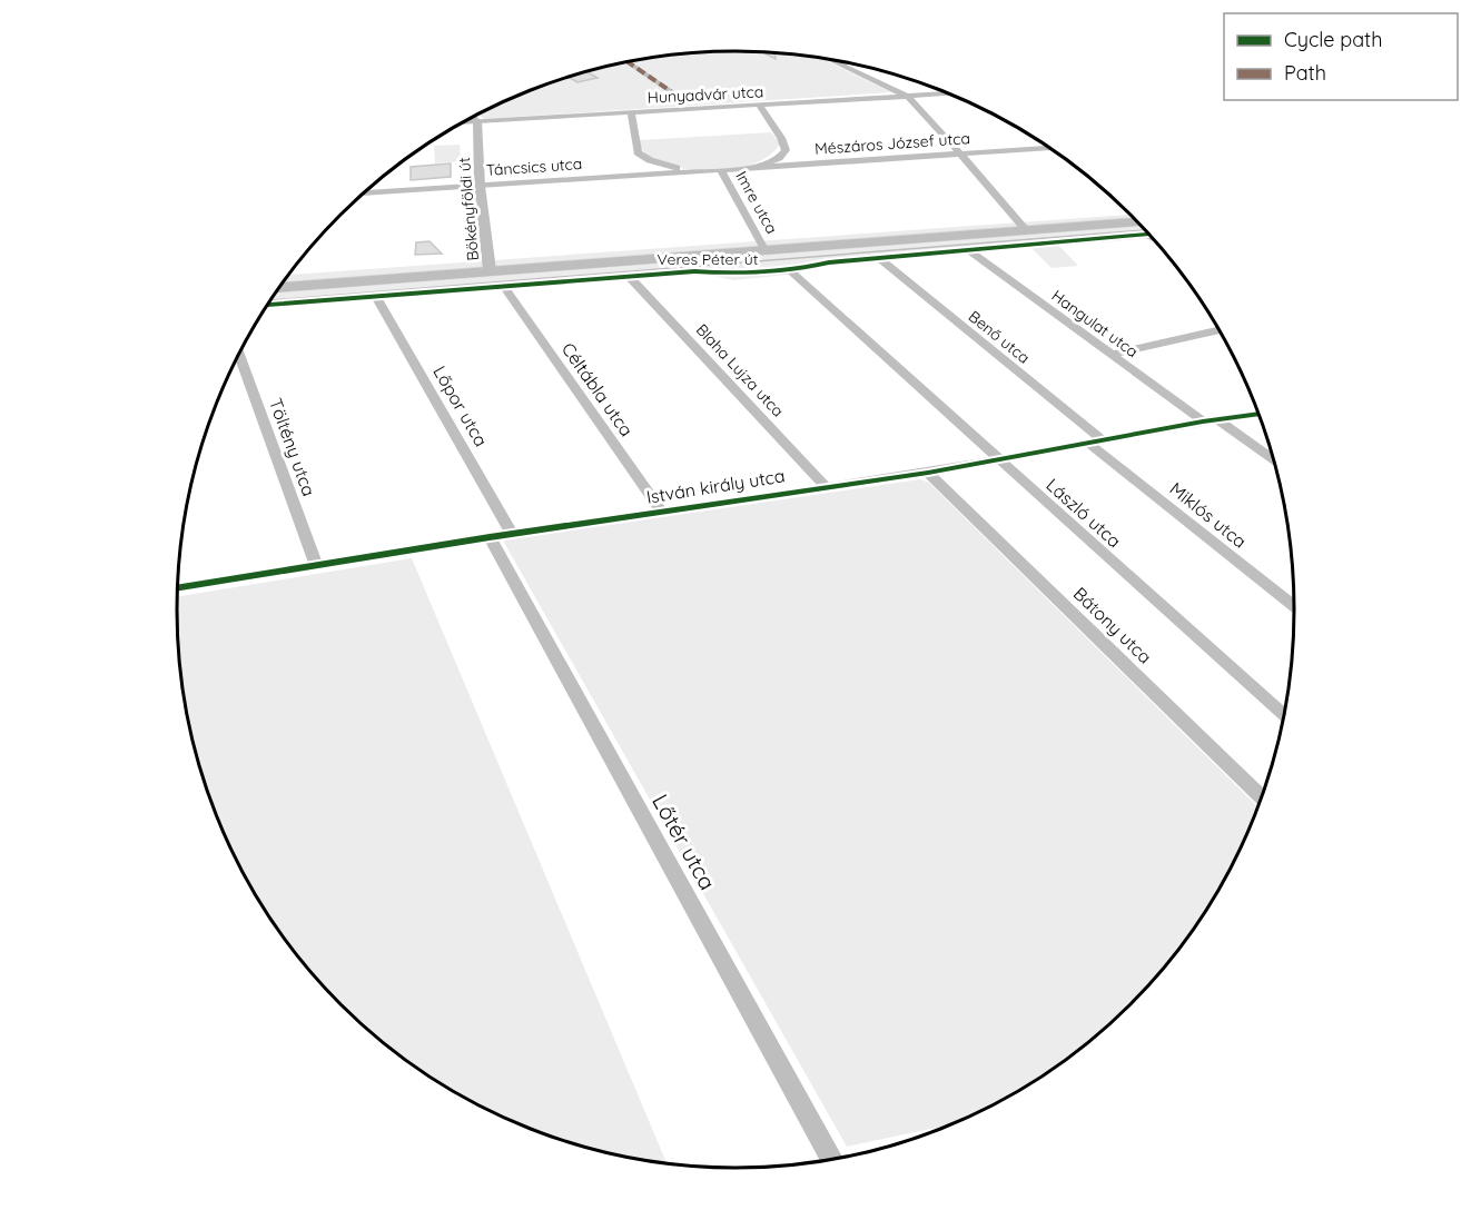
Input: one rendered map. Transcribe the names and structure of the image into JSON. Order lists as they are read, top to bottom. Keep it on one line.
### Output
{"streets":{"main road":["Veres Péter út"],"street":["Hunyadvár utca","Mészáros József utca","Táncsics utca","Imre utca","Bökényföldi út","Hangulat utca","Benő utca","Blaha Lujza utca","Céltábla utca","Lőpor utca","Töltény utca","István király utca","László utca","Miklós utca","Bátony utca","Lőtér utca"]},"crossings":[["Hunyadvár utca","Bökényföldi út"],["Mészáros József utca","Táncsics utca"],["Mészáros József utca","Imre utca"],["Táncsics utca","Imre utca"],["Táncsics utca","Bökényföldi út"],["Imre utca","Veres Péter út"],["Bökényföldi út","Veres Péter út"],["Veres Péter út","Hangulat utca"],["Veres Péter út","Benő utca"],["Veres Péter út","Blaha Lujza utca"],["Veres Péter út","Céltábla utca"],["Veres Péter út","Lőpor utca"],["Veres Péter út","László utca"],["Hangulat utca","István király utca"],["Benő utca","István király utca"],["Benő utca","Miklós utca"],["Blaha Lujza utca","István király utca"],["Céltábla utca","István király utca"],["Lőpor utca","István király utca"],["Töltény utca","István király utca"],["István király utca","László utca"],["István király utca","Miklós utca"],["István király utca","Bátony utca"],["István király utca","Lőtér utca"]],"legend":["Cycle path","Path"]}
